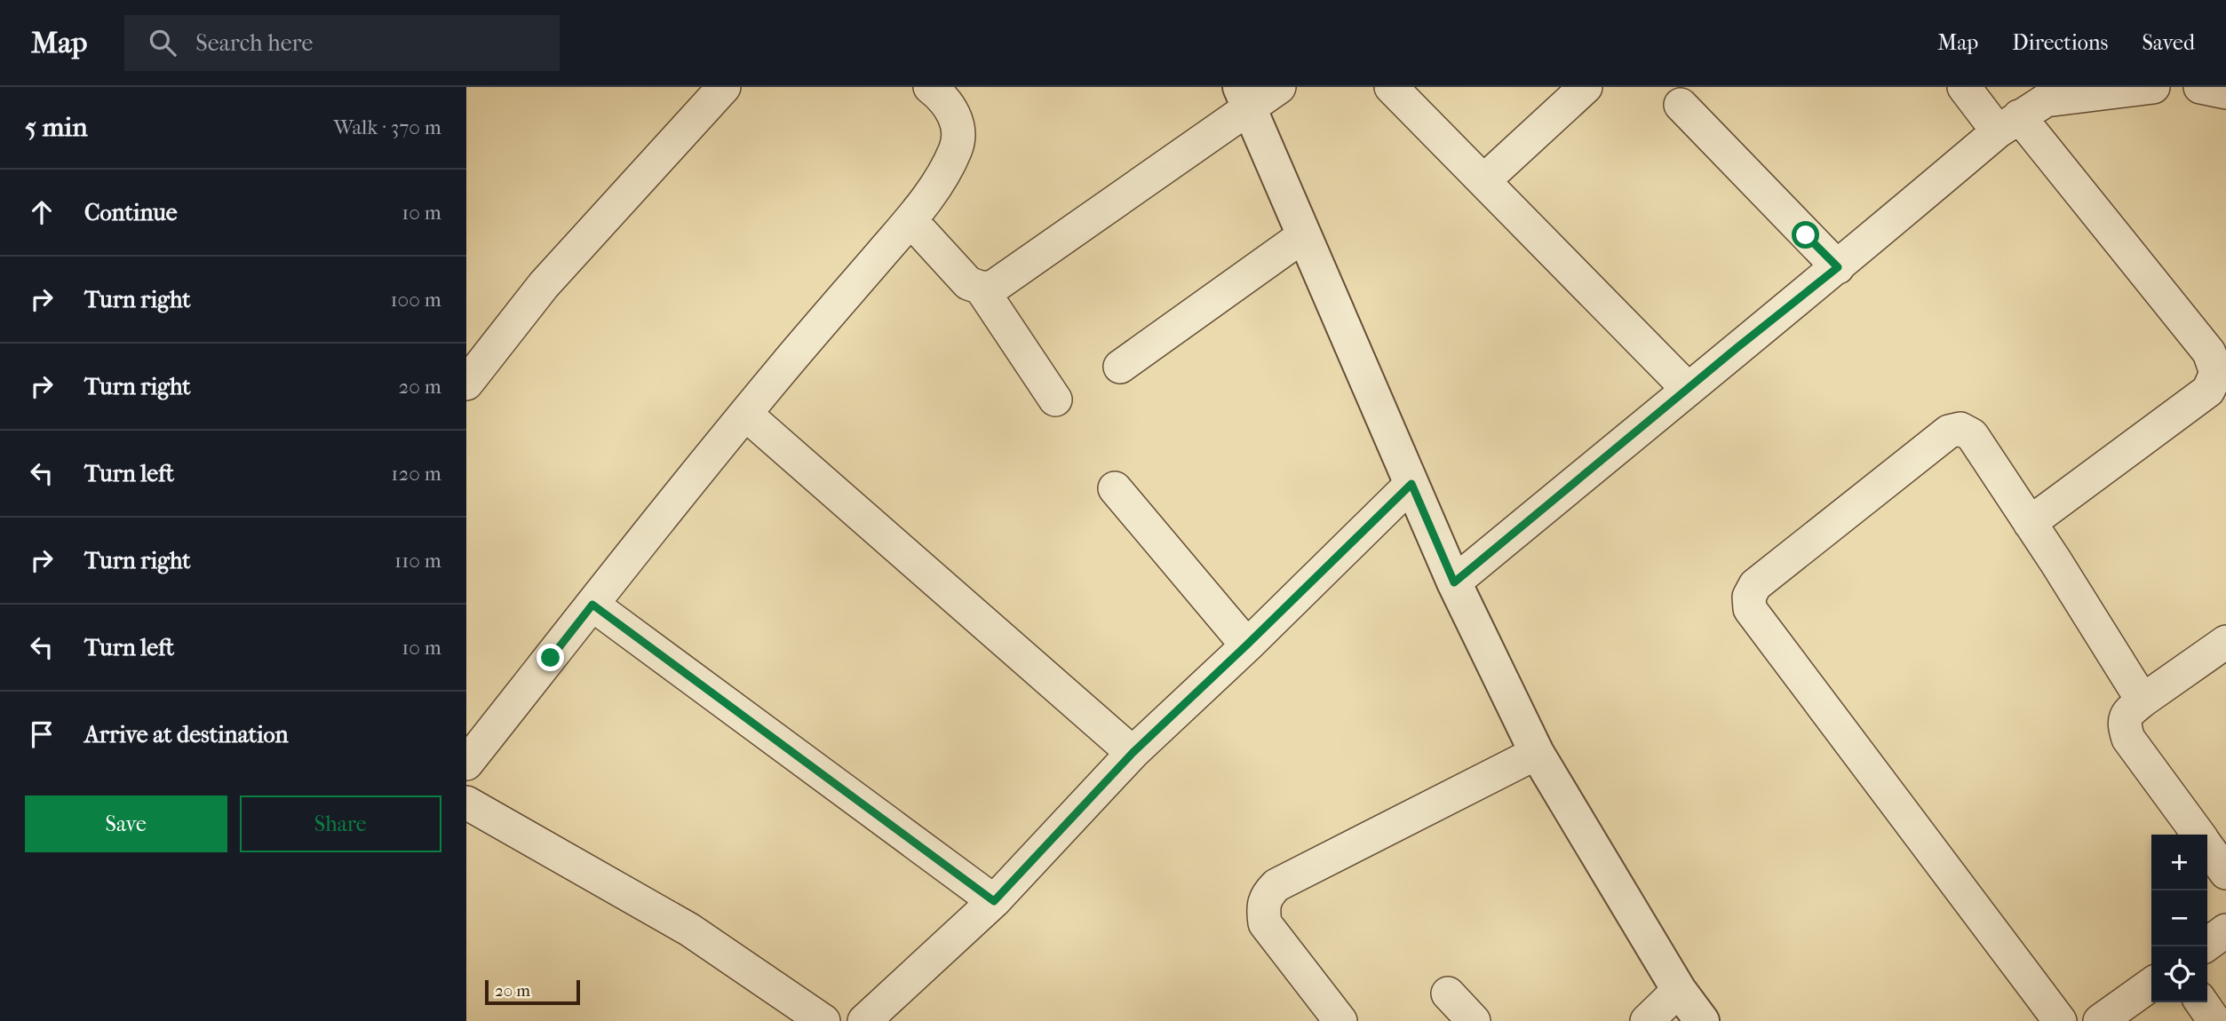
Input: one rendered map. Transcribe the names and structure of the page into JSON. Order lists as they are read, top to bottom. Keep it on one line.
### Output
{"scale_bar":"20 m","page":{"header":"Map","search":"Search here","nav":["Map","Directions","Saved"],"heading":["5 min","Walk · 370 m"],"list":[["Continue","10 m"],["Turn right","100 m"],["Turn right","20 m"],["Turn left","120 m"],["Turn right","110 m"],["Turn left","10 m"],"Arrive at destination"],"buttons":["Save","Share"],"map_buttons":["+","−"],"scale":"20 m"}}
